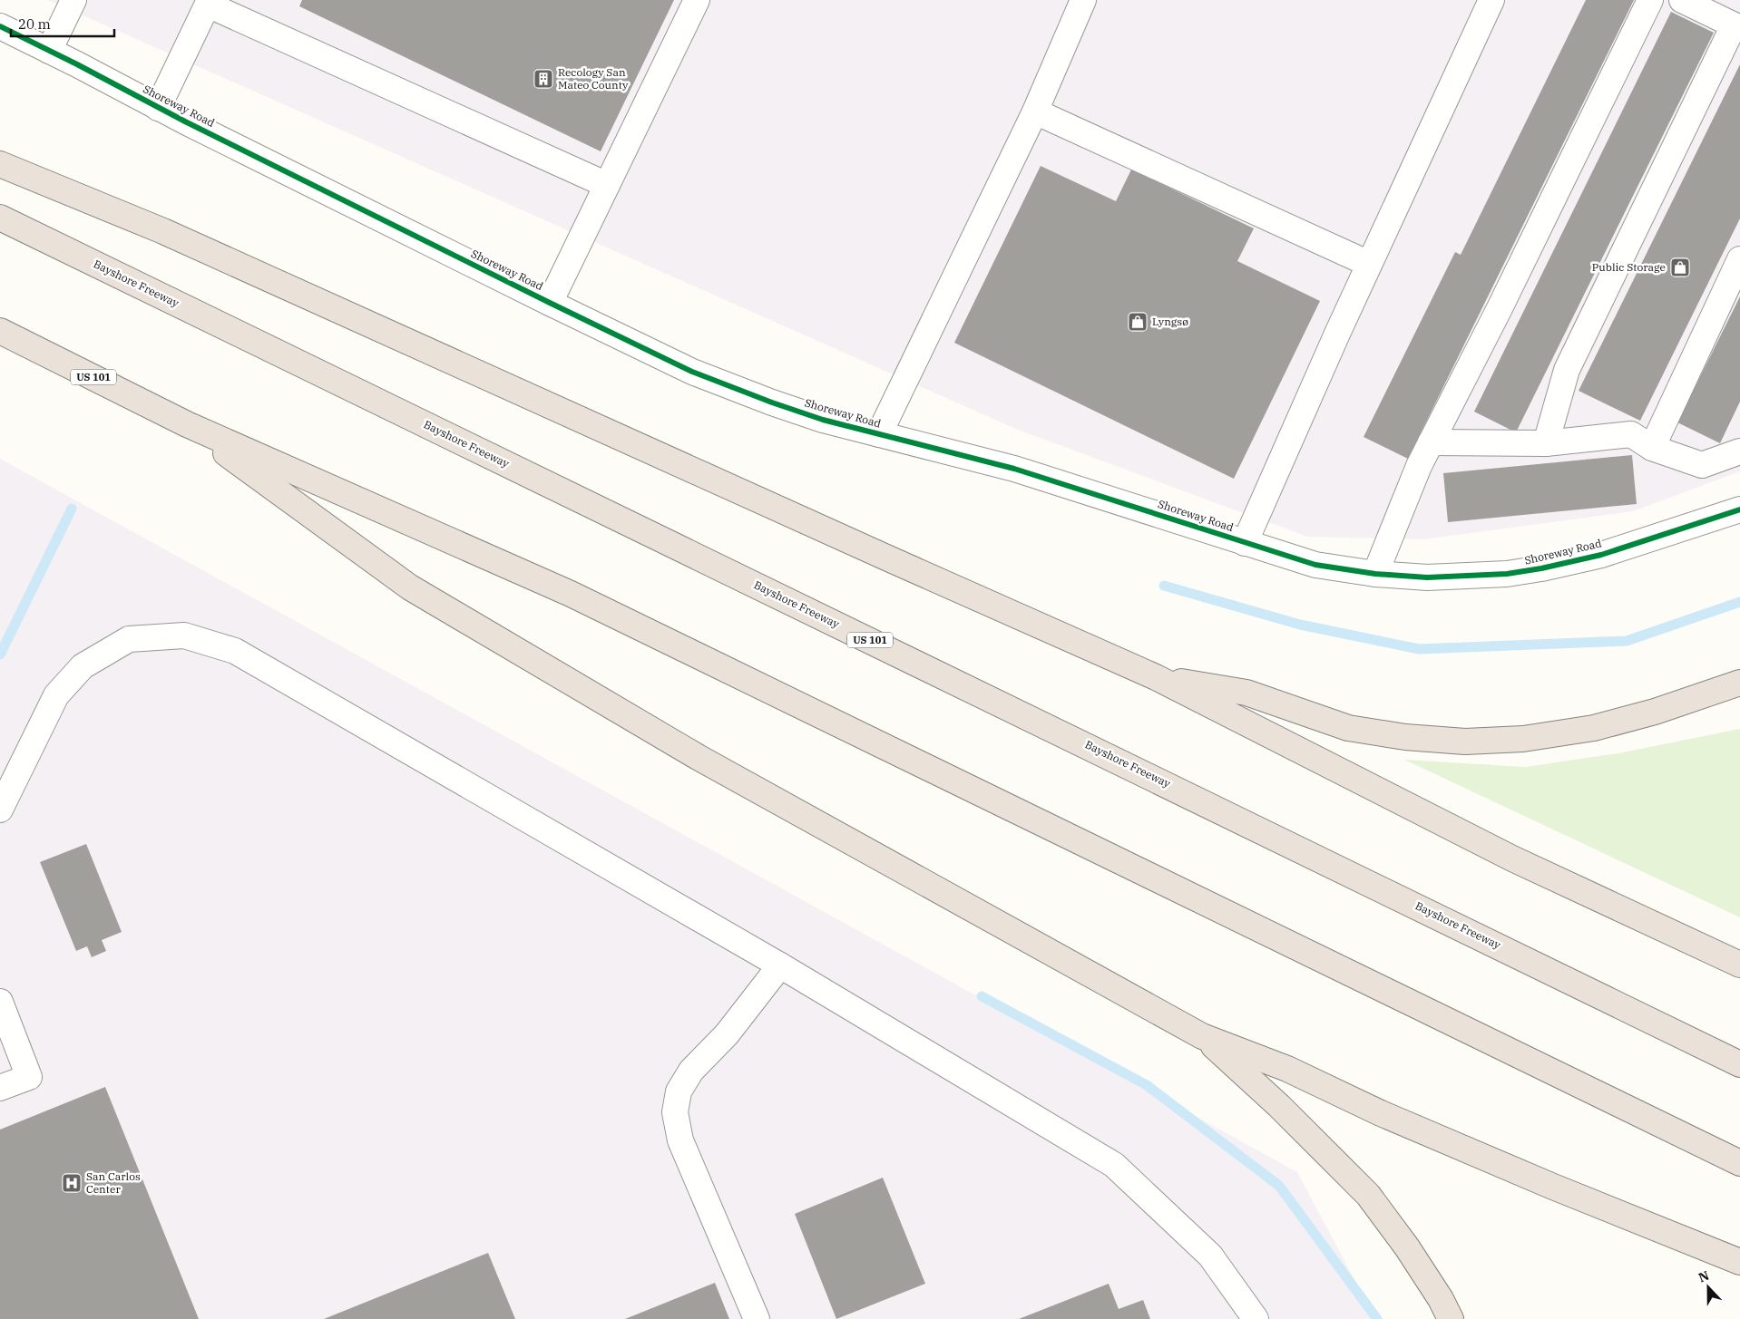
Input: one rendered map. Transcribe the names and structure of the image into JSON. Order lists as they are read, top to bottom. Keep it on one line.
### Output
{"streets":{"highway":["Bayshore Freeway","US 101"],"street":["Shoreway Road"]},"places":{"building":["Recology San Mateo County"],"shop":["Public Storage","Lyngsø"],"hospital":["San Carlos Center"]},"scale_bar":"20 m","north":"top"}
